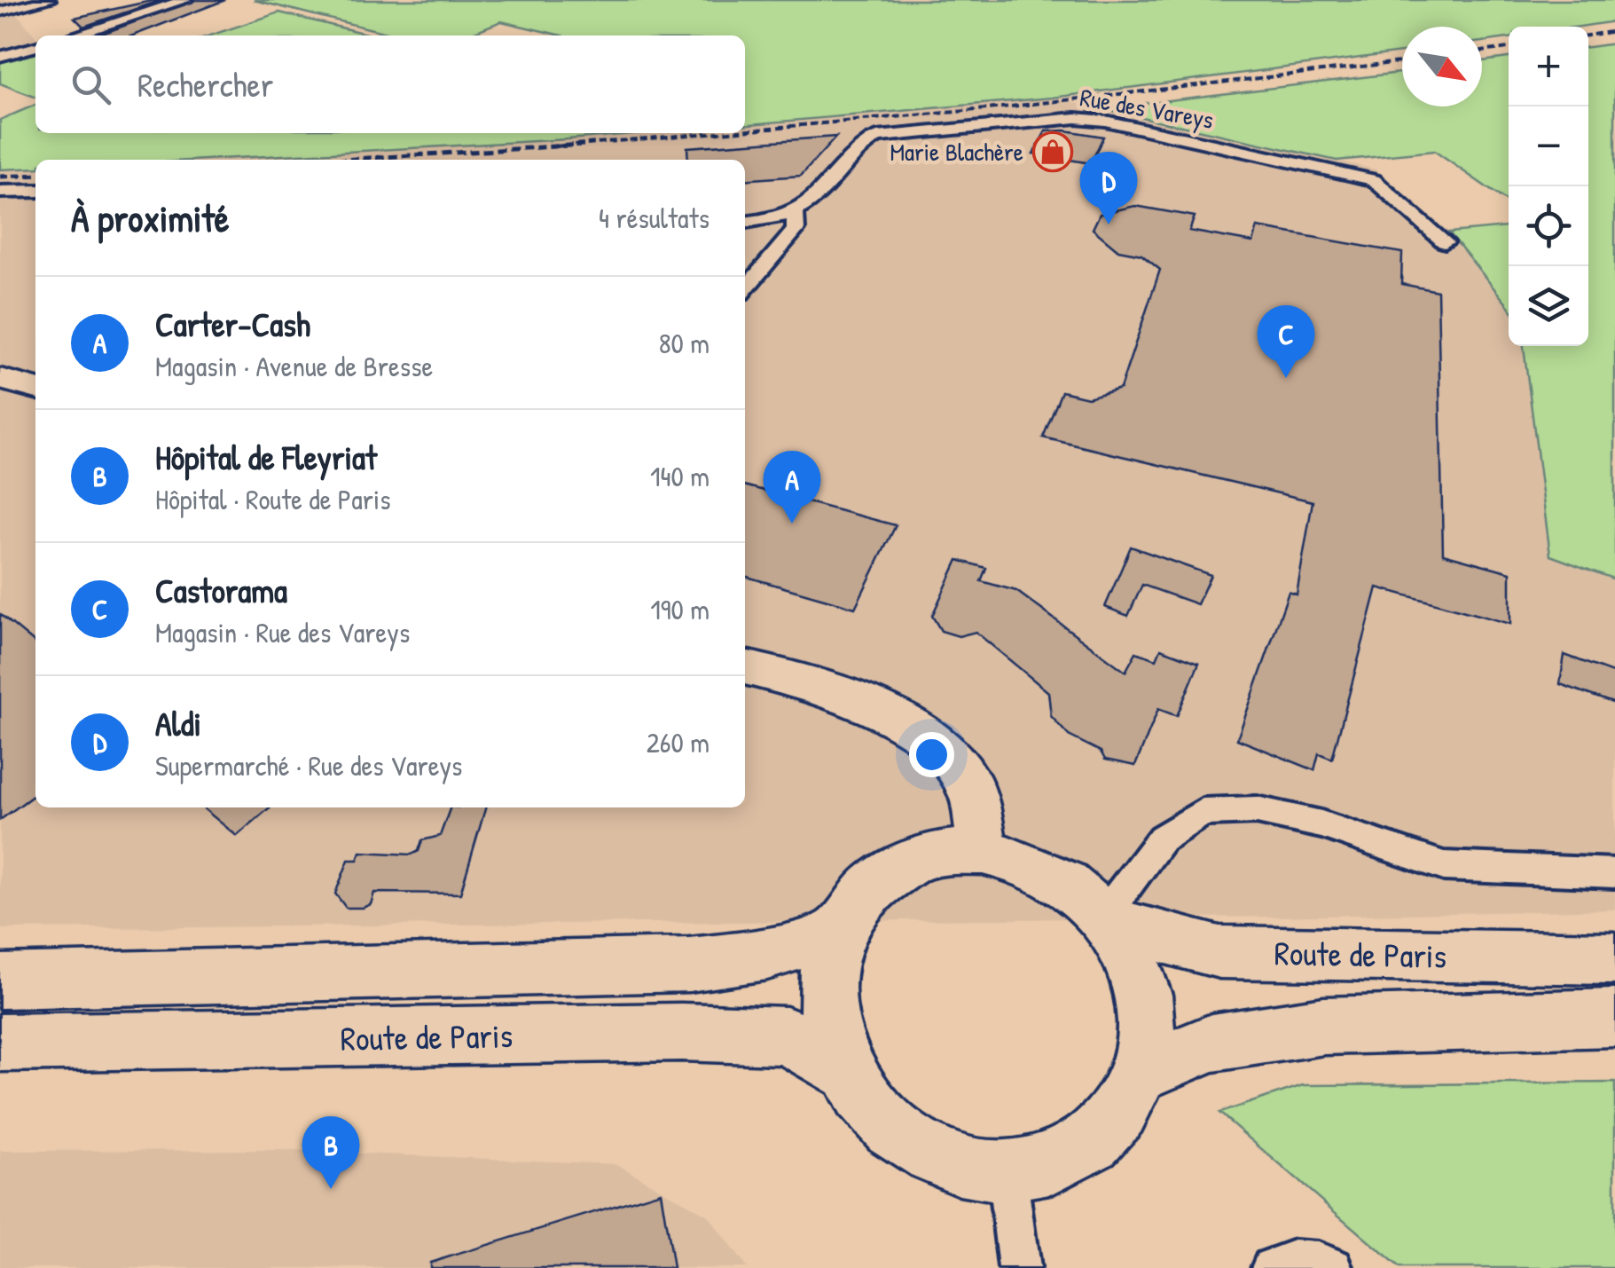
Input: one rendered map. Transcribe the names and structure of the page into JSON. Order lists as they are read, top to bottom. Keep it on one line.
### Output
{"streets":{"main road":["Route de Paris"],"street":["Rue des Vareys"]},"places":{"shop":["Marie Blachère"]},"north":"bottom right","page":{"map_buttons":["+","−"],"search":"Rechercher","pins":["D","C","A","B"],"heading":["À proximité","4 résultats"],"list":[{"mark":"A","name":"Carter-Cash","note":"Magasin · Avenue de Bresse","value":"80 m"},{"mark":"B","name":"Hôpital de Fleyriat","note":"Hôpital · Route de Paris","value":"140 m"},{"mark":"C","name":"Castorama","note":"Magasin · Rue des Vareys","value":"190 m"},{"mark":"D","name":"Aldi","note":"Supermarché · Rue des Vareys","value":"260 m"}]}}
